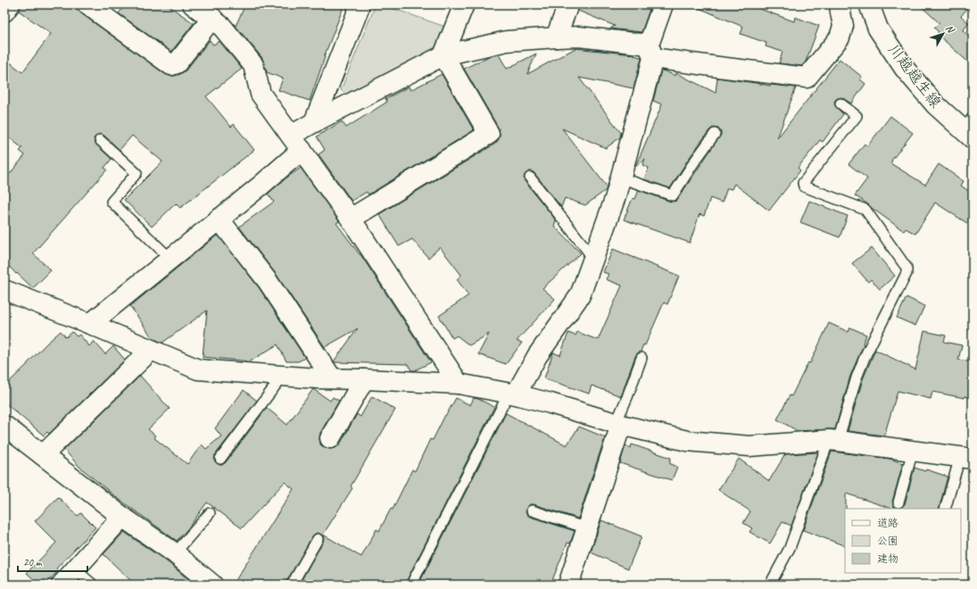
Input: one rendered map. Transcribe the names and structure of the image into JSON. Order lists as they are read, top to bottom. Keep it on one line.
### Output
{"streets":{"street":["川越越生線"]},"legend":["道路","公園","建物"],"scale_bar":"20 m","north":"top right"}
